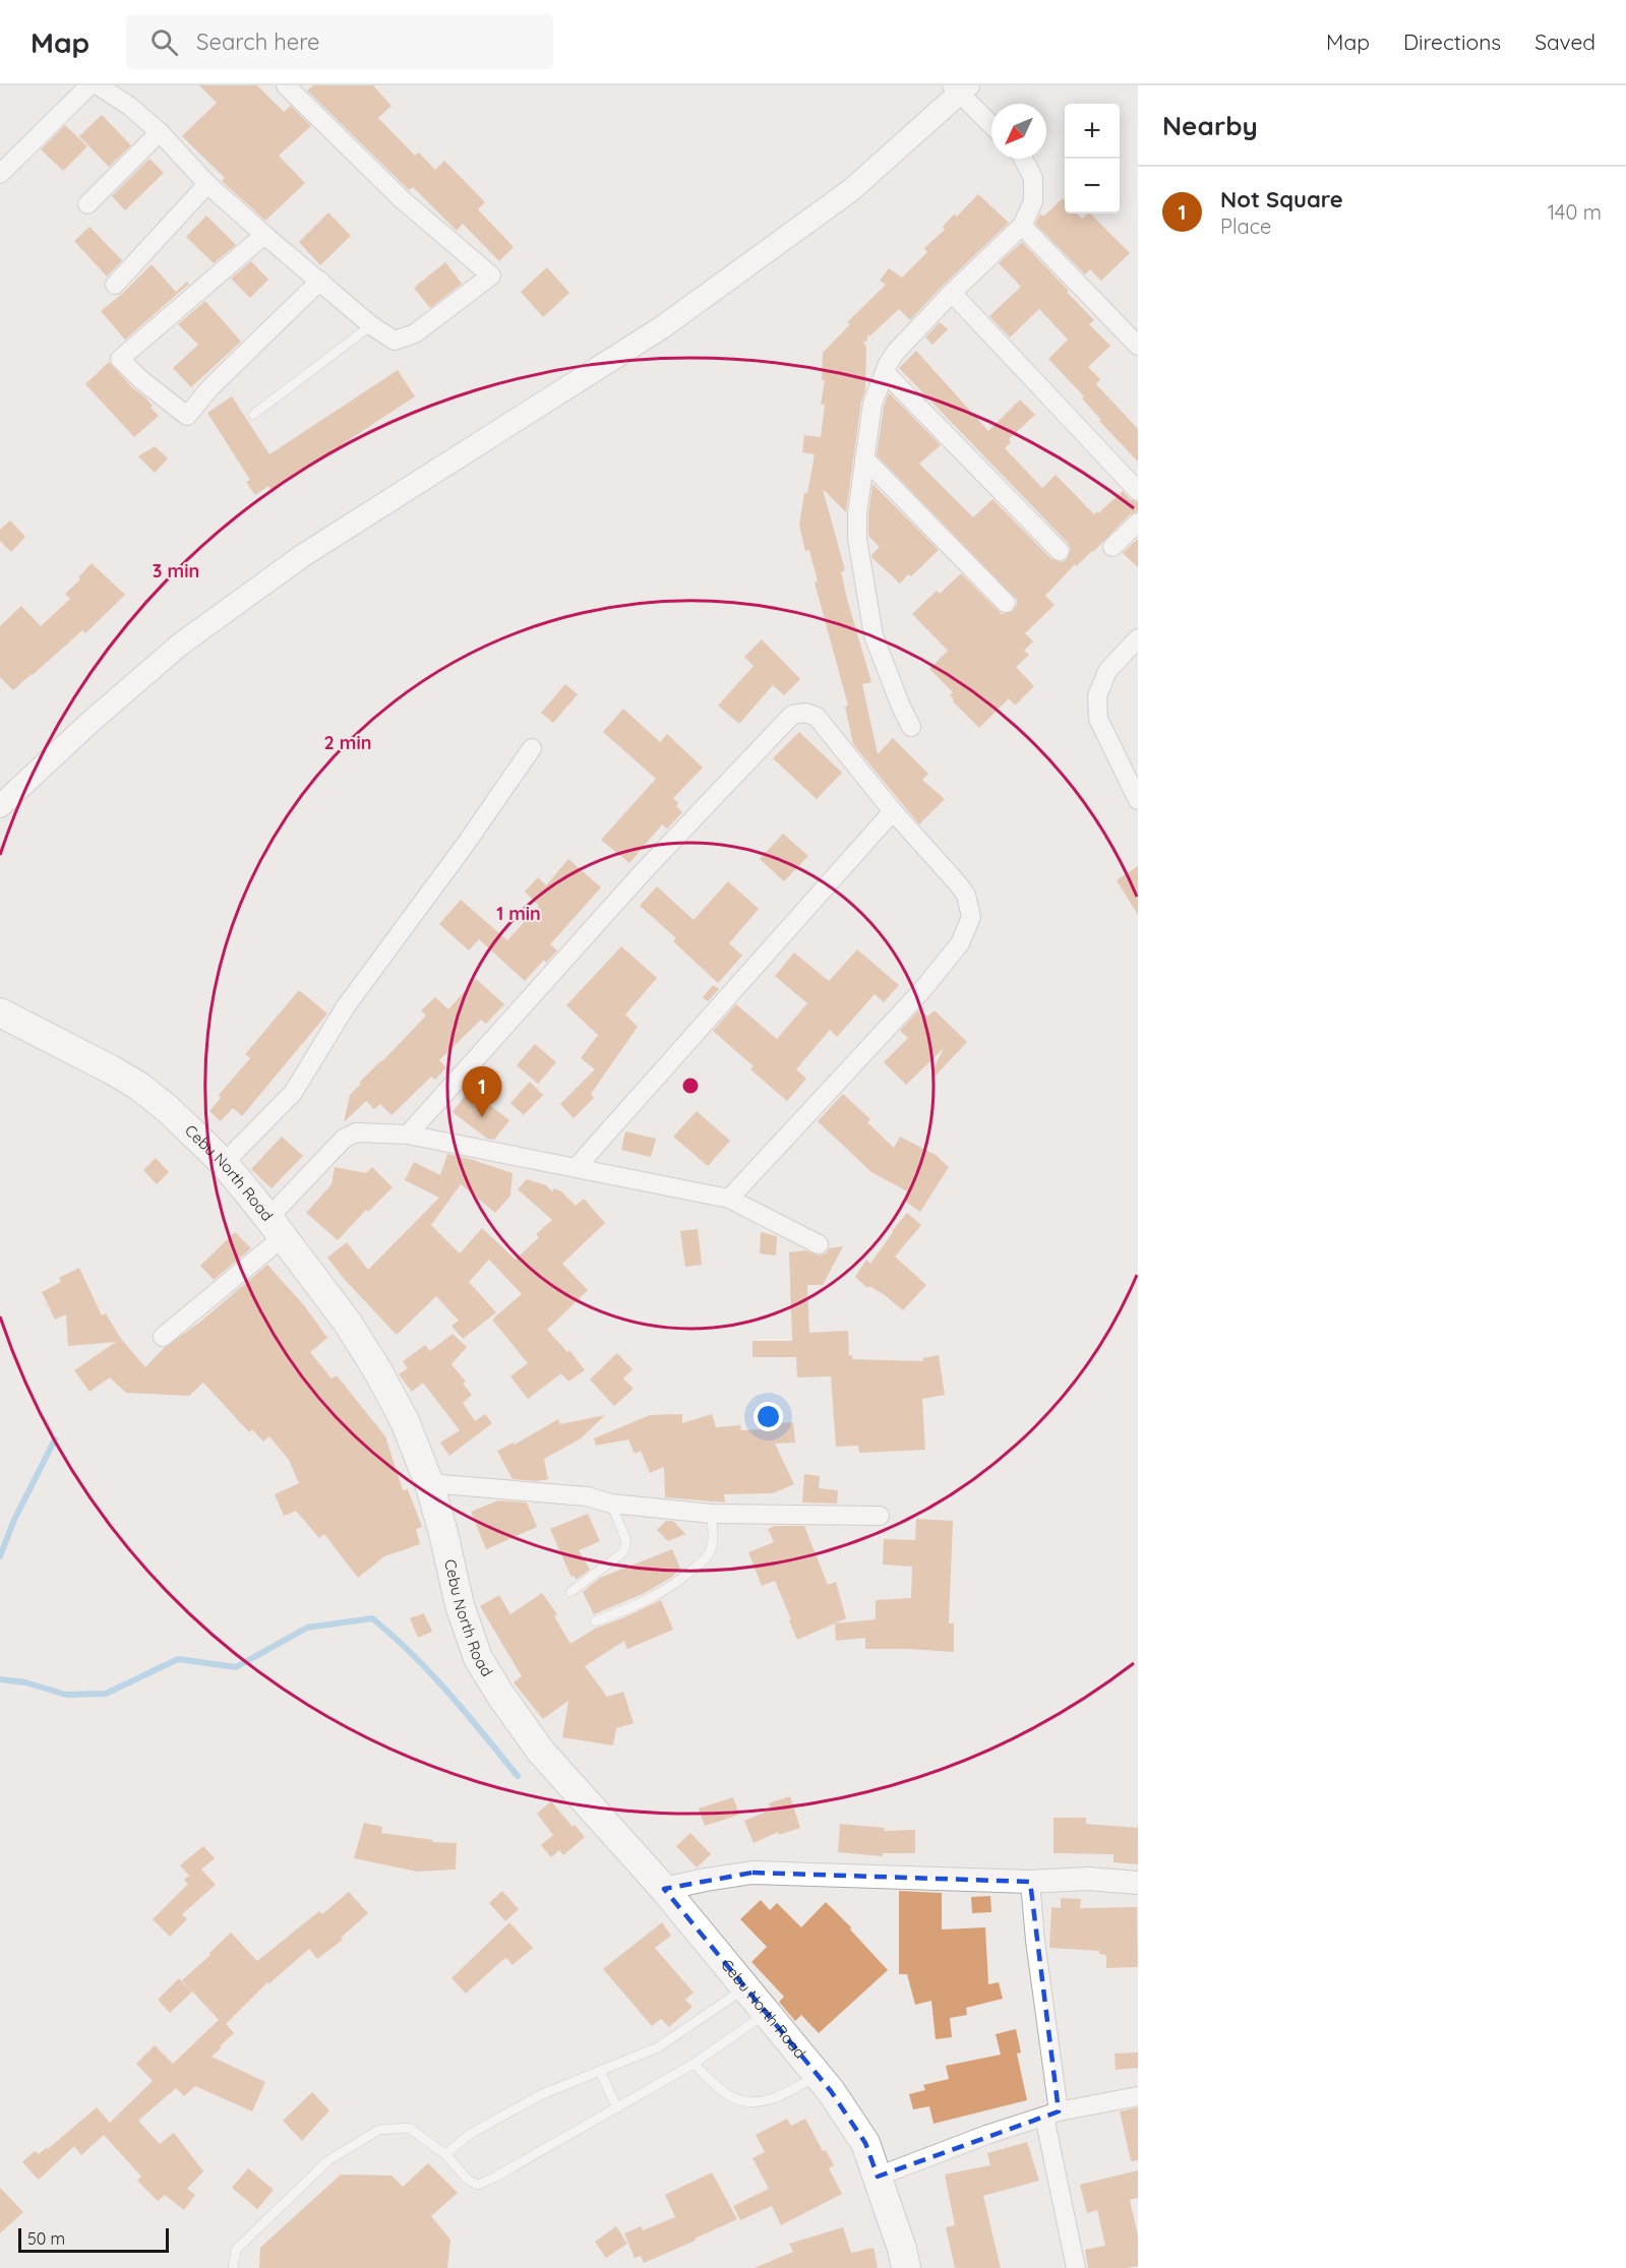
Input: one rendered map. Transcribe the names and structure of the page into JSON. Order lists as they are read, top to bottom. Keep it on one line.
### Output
{"streets":{"highway":["Cebu North Road"]},"scale_bar":"50 m","north":"bottom left","page":{"header":"Map","search":"Search here","nav":["Map","Directions","Saved"],"heading":"Nearby","map_buttons":["+","−"],"list":[{"mark":"1","name":"Not Square","note":"Place","value":"140 m"}],"pins":"1","scale":"50 m"},"rings":["3 min","2 min","1 min"]}
